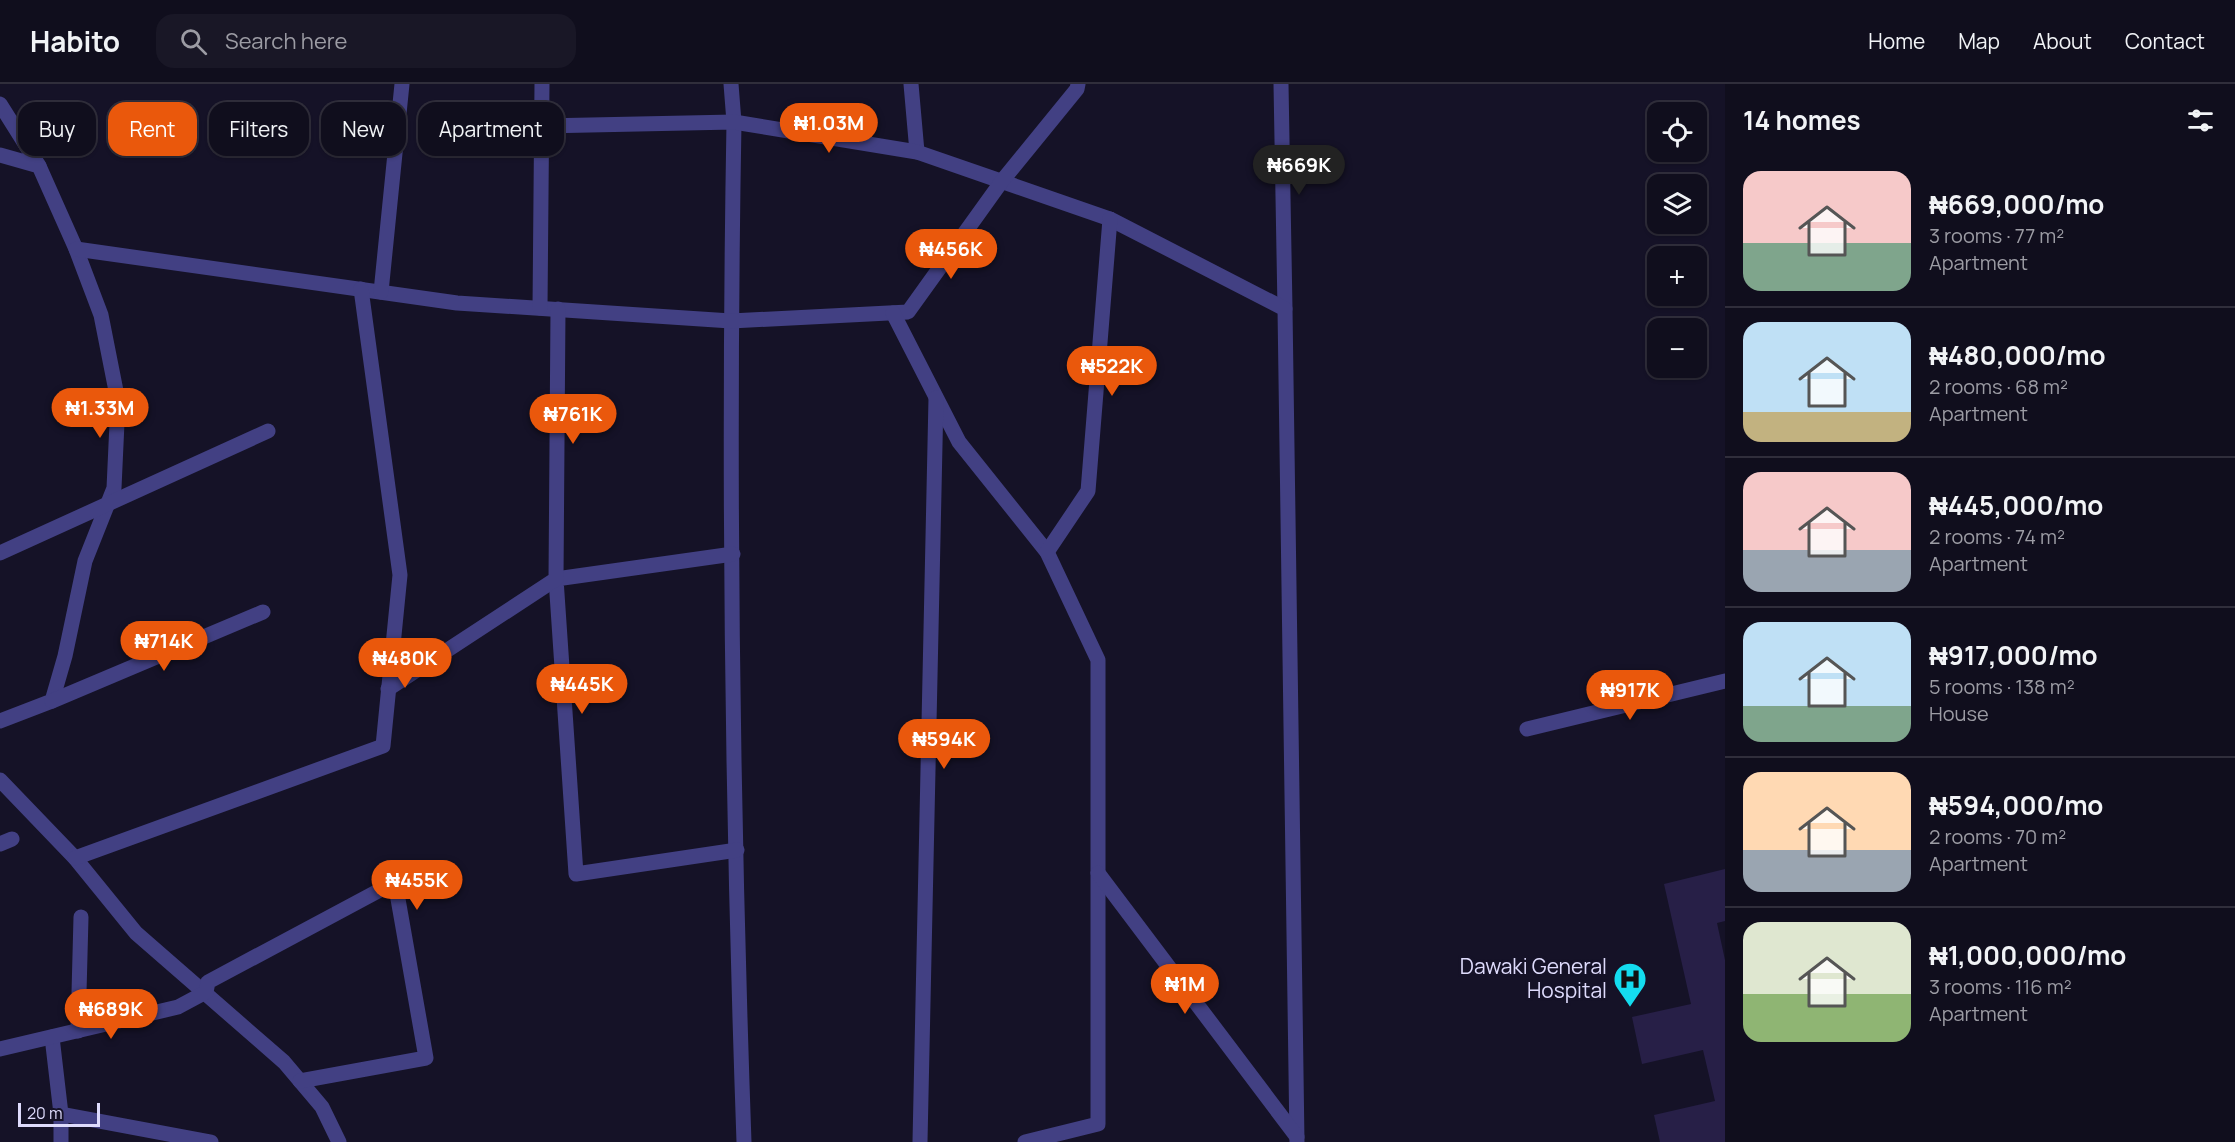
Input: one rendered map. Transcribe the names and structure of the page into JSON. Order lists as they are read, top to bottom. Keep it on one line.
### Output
{"places":{"hospital":["Dawaki General Hospital"]},"scale_bar":"20 m","page":{"header":"Habito","search":"Search here","nav":["Home","Map","About","Contact"],"heading":"14 homes","map_buttons":["+","−"],"chip":["Buy","Rent","Filters","New","Apartment"],"price":["₦1.03M","₦669K","₦456K","₦522K","₦1.33M","₦761K","₦714K","₦480K","₦445K","₦917K","₦594K","₦455K","₦1M","₦689K"],"list":[{"name":"₦669,000/mo","note":"3 rooms · 77 m² · Apartment"},{"name":"₦480,000/mo","note":"2 rooms · 68 m² · Apartment"},{"name":"₦445,000/mo","note":"2 rooms · 74 m² · Apartment"},{"name":"₦917,000/mo","note":"5 rooms · 138 m² · House"},{"name":"₦594,000/mo","note":"2 rooms · 70 m² · Apartment"},{"name":"₦1,000,000/mo","note":"3 rooms · 116 m² · Apartment"}],"scale":"20 m"}}
